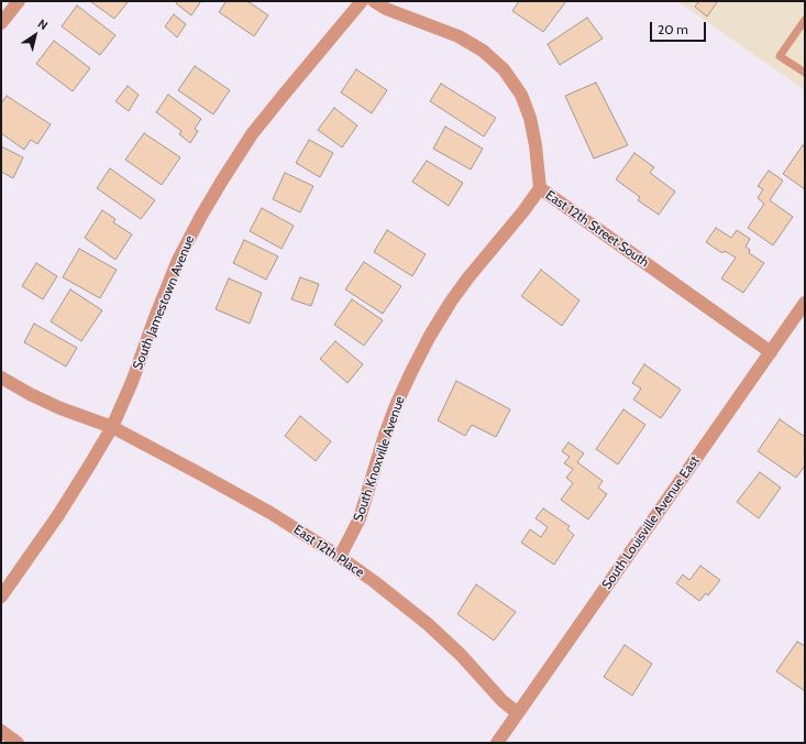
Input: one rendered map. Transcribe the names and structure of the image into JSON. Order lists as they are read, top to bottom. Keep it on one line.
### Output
{"streets":{"street":["East 12th Street South","South Jamestown Avenue","South Knoxville Avenue","South Louisville Avenue East","East 12th Place"]},"crossings":[["East 12th Street South","South Knoxville Avenue"],["East 12th Street South","South Louisville Avenue East"],["South Jamestown Avenue","East 12th Place"],["South Knoxville Avenue","East 12th Place"],["South Louisville Avenue East","East 12th Place"]],"scale_bar":"20 m","north":"top right"}
